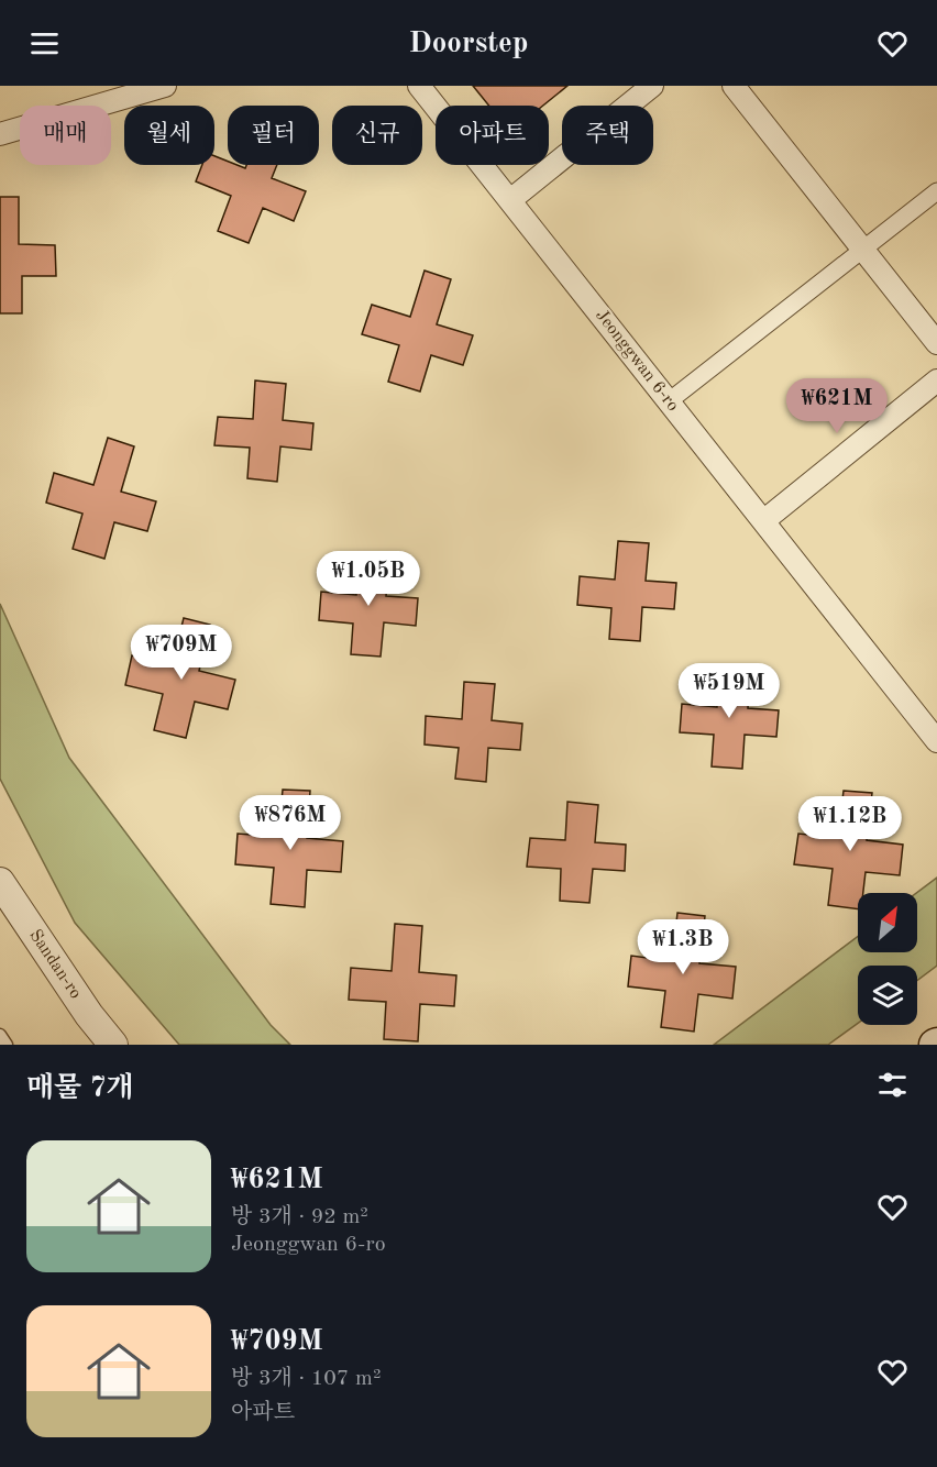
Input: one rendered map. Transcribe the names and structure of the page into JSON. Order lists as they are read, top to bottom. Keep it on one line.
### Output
{"streets":{"street":["Jeonggwan 6-ro","Sandan-ro"]},"north":"top right","page":{"header":"Doorstep","chip":["매매","월세","필터","신규","아파트","주택"],"price":["₩621M","₩1.05B","₩709M","₩519M","₩876M","₩1.12B","₩1.3B"],"heading":"매물 7개","list":[{"name":"₩621M","note":"방 3개 · 92 m² · Jeonggwan 6-ro"},{"name":"₩709M","note":"방 3개 · 107 m² · 아파트"}]}}
